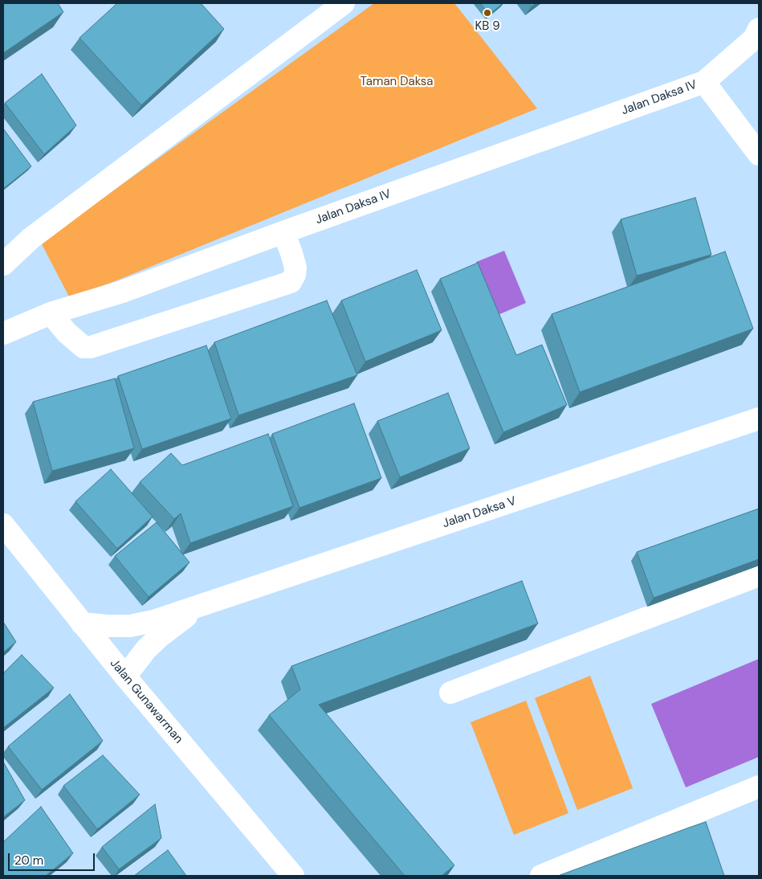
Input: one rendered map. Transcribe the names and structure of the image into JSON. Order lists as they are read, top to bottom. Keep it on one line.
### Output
{"streets":{"street":["Jalan Daksa IV","Jalan Daksa V","Jalan Gunawarman"]},"crossings":[["Jalan Daksa V","Jalan Gunawarman"]],"parks":["Taman Daksa"],"places":["KB 9"],"scale_bar":"20 m"}
